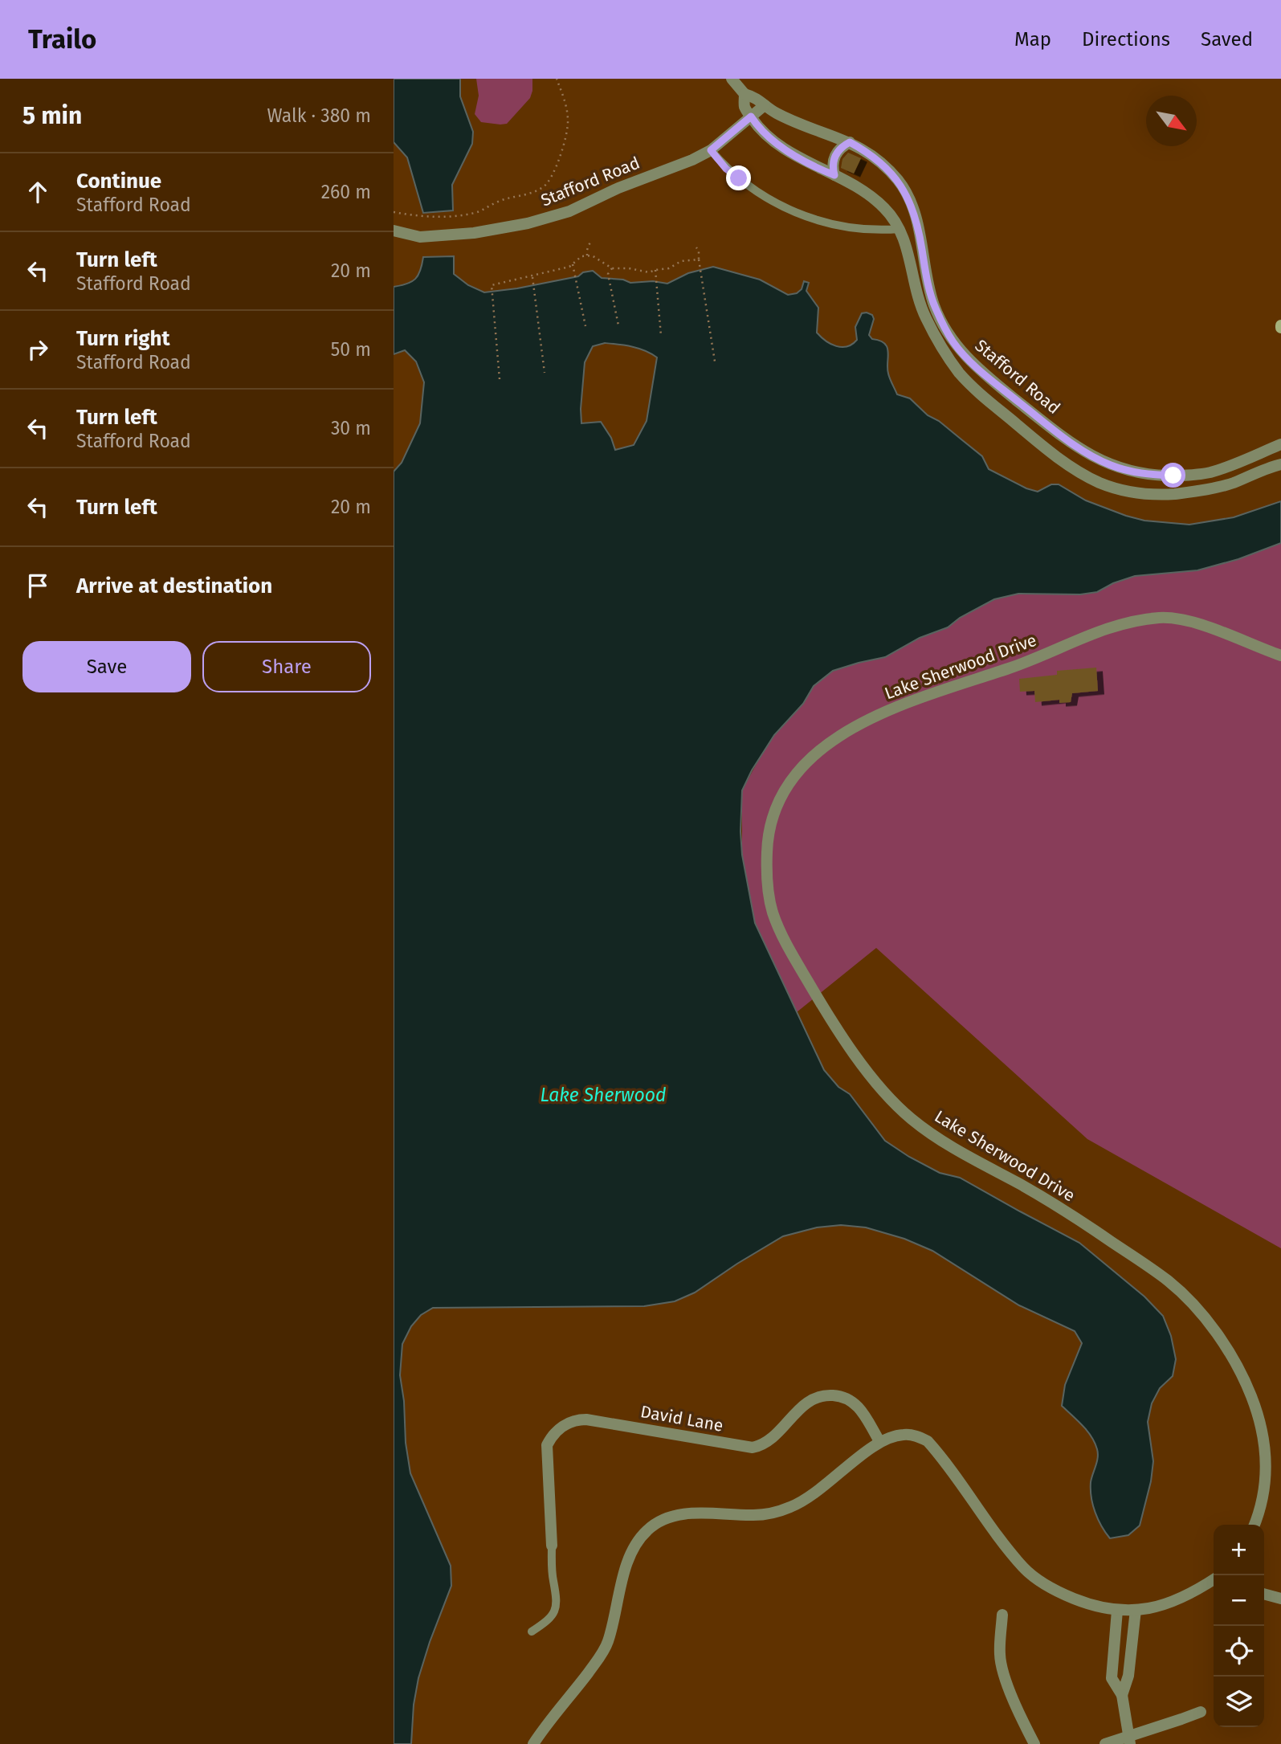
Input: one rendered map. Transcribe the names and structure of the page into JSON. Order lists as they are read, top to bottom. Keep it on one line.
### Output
{"streets":{"street":["Stafford Road","Lake Sherwood Drive","David Lane"]},"water":["Lake Sherwood"],"north":"bottom right","page":{"header":"Trailo","nav":["Map","Directions","Saved"],"heading":["5 min","Walk · 380 m"],"list":[["Continue","Stafford Road","260 m"],["Turn left","Stafford Road","20 m"],["Turn right","Stafford Road","50 m"],["Turn left","Stafford Road","30 m"],["Turn left","20 m"],"Arrive at destination"],"buttons":["Save","Share"],"map_buttons":["+","−"]}}
